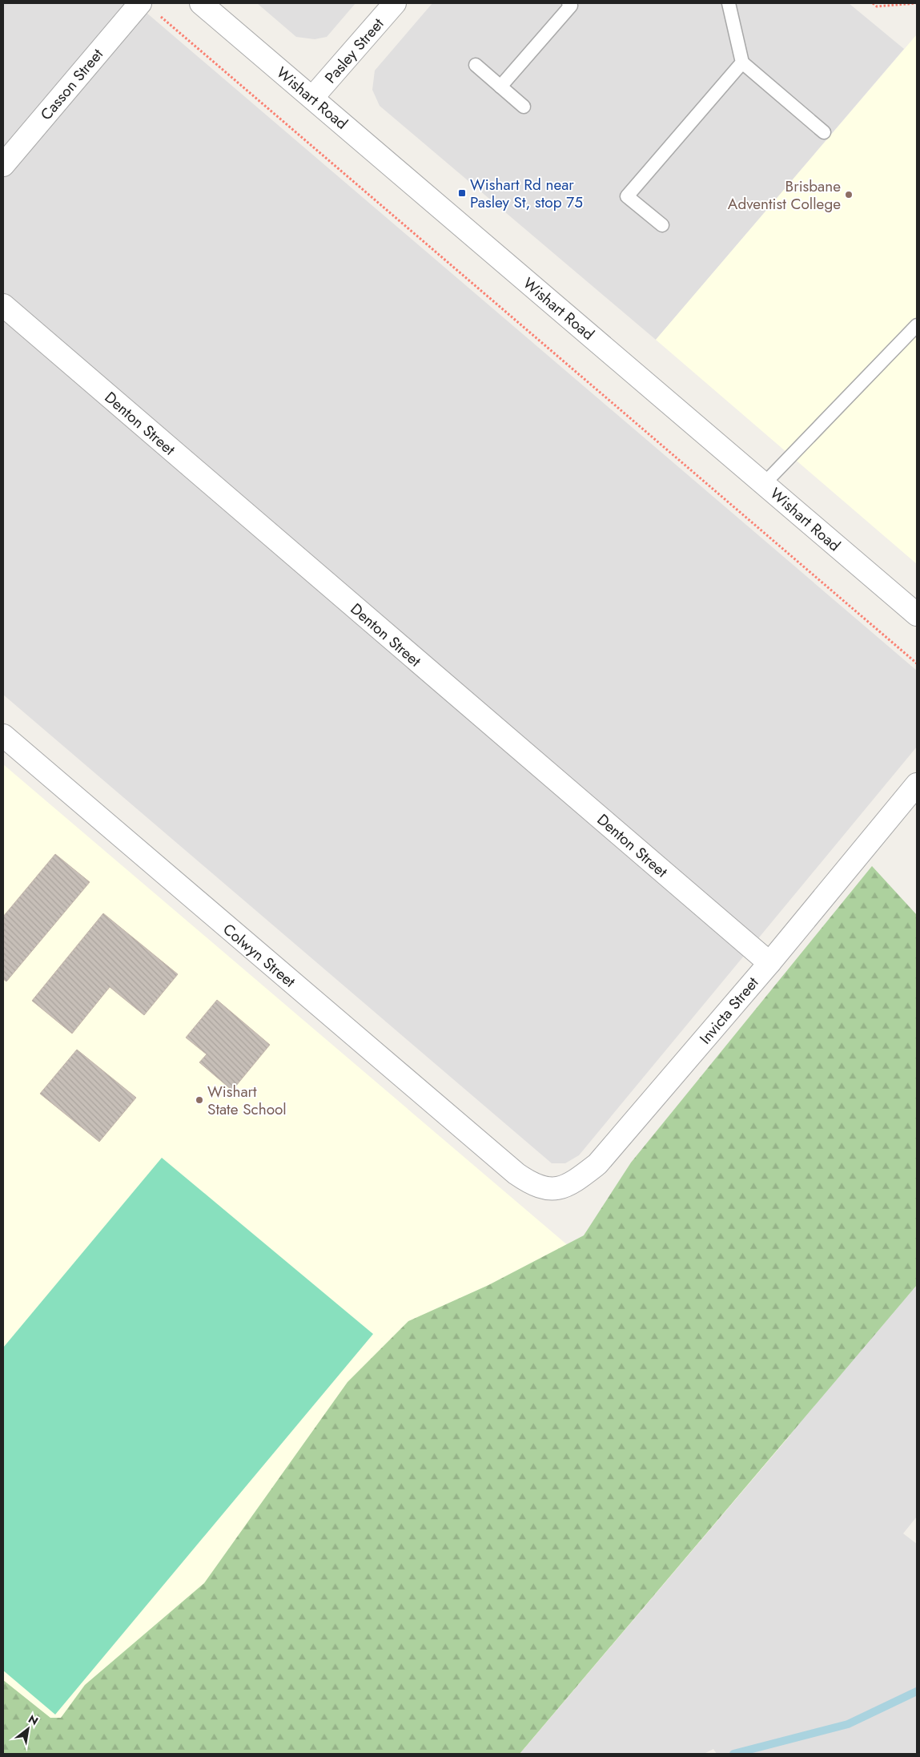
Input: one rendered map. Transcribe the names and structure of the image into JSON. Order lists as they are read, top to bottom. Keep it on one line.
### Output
{"streets":{"street":["Pasley Street","Casson Street","Wishart Road","Denton Street","Colwyn Street","Invicta Street"]},"crossings":[["Pasley Street","Wishart Road"],["Denton Street","Invicta Street"],["Colwyn Street","Invicta Street"]],"places":{"transit":["Wishart Rd near Pasley St, stop 75"],"other":["Brisbane Adventist College","Wishart State School"]},"north":"top right"}
